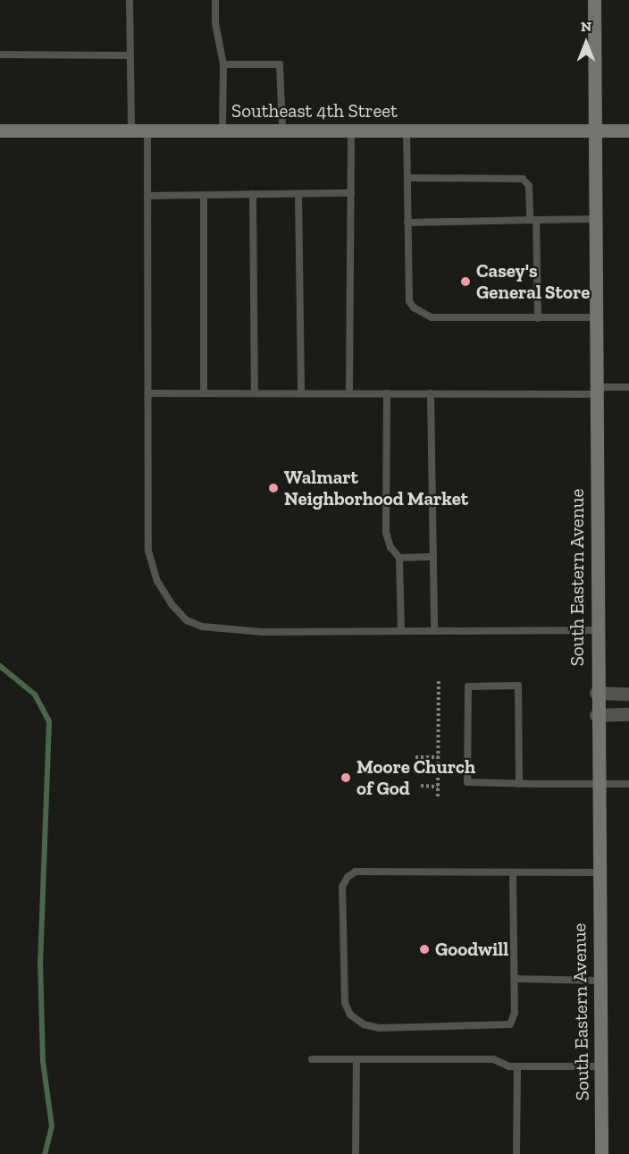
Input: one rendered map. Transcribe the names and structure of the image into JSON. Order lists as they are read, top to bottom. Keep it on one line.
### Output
{"streets":{"main road":["Southeast 4th Street","South Eastern Avenue"]},"crossings":[["Southeast 4th Street","South Eastern Avenue"]],"places":["Casey's General Store","Walmart Neighborhood Market","Moore Church of God","Goodwill"],"north":"top"}
